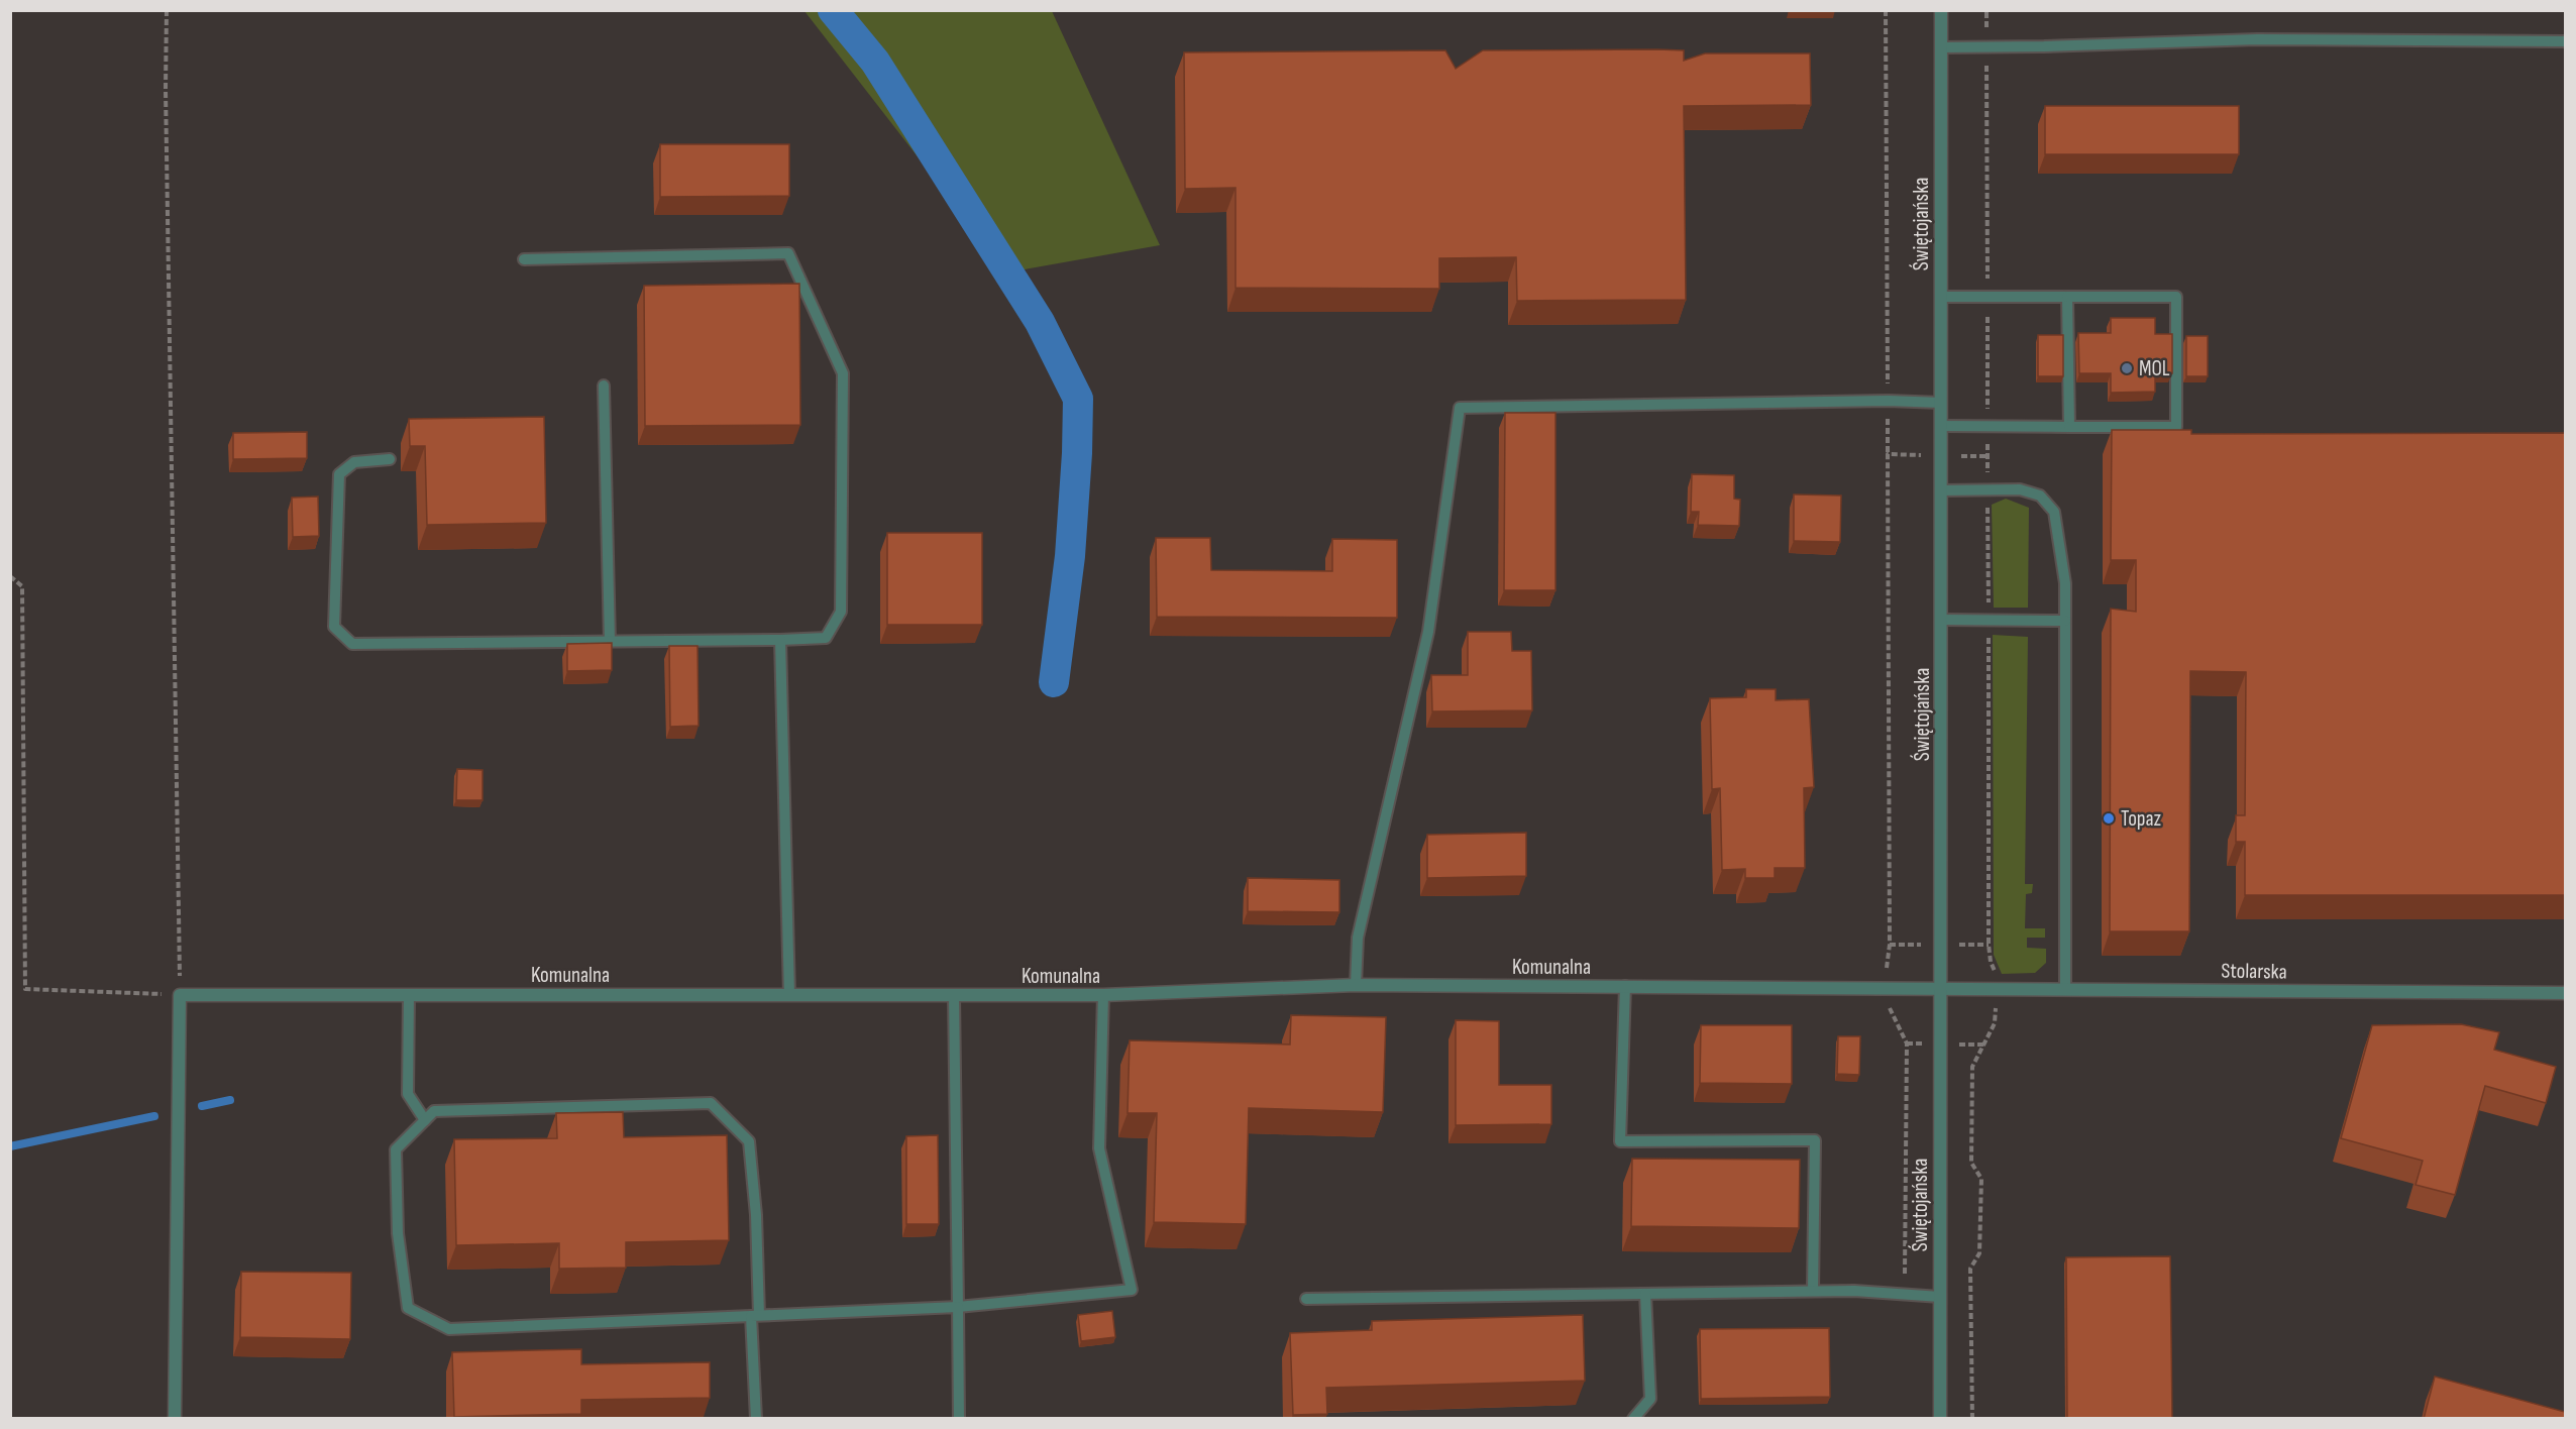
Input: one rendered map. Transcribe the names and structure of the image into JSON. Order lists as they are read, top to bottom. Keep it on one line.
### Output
{"streets":{"street":["Świętojańska","Komunalna","Stolarska"]},"crossings":[["Świętojańska","Komunalna"],["Świętojańska","Stolarska"],["Komunalna","Stolarska"]],"places":["MOL","Topaz"]}
